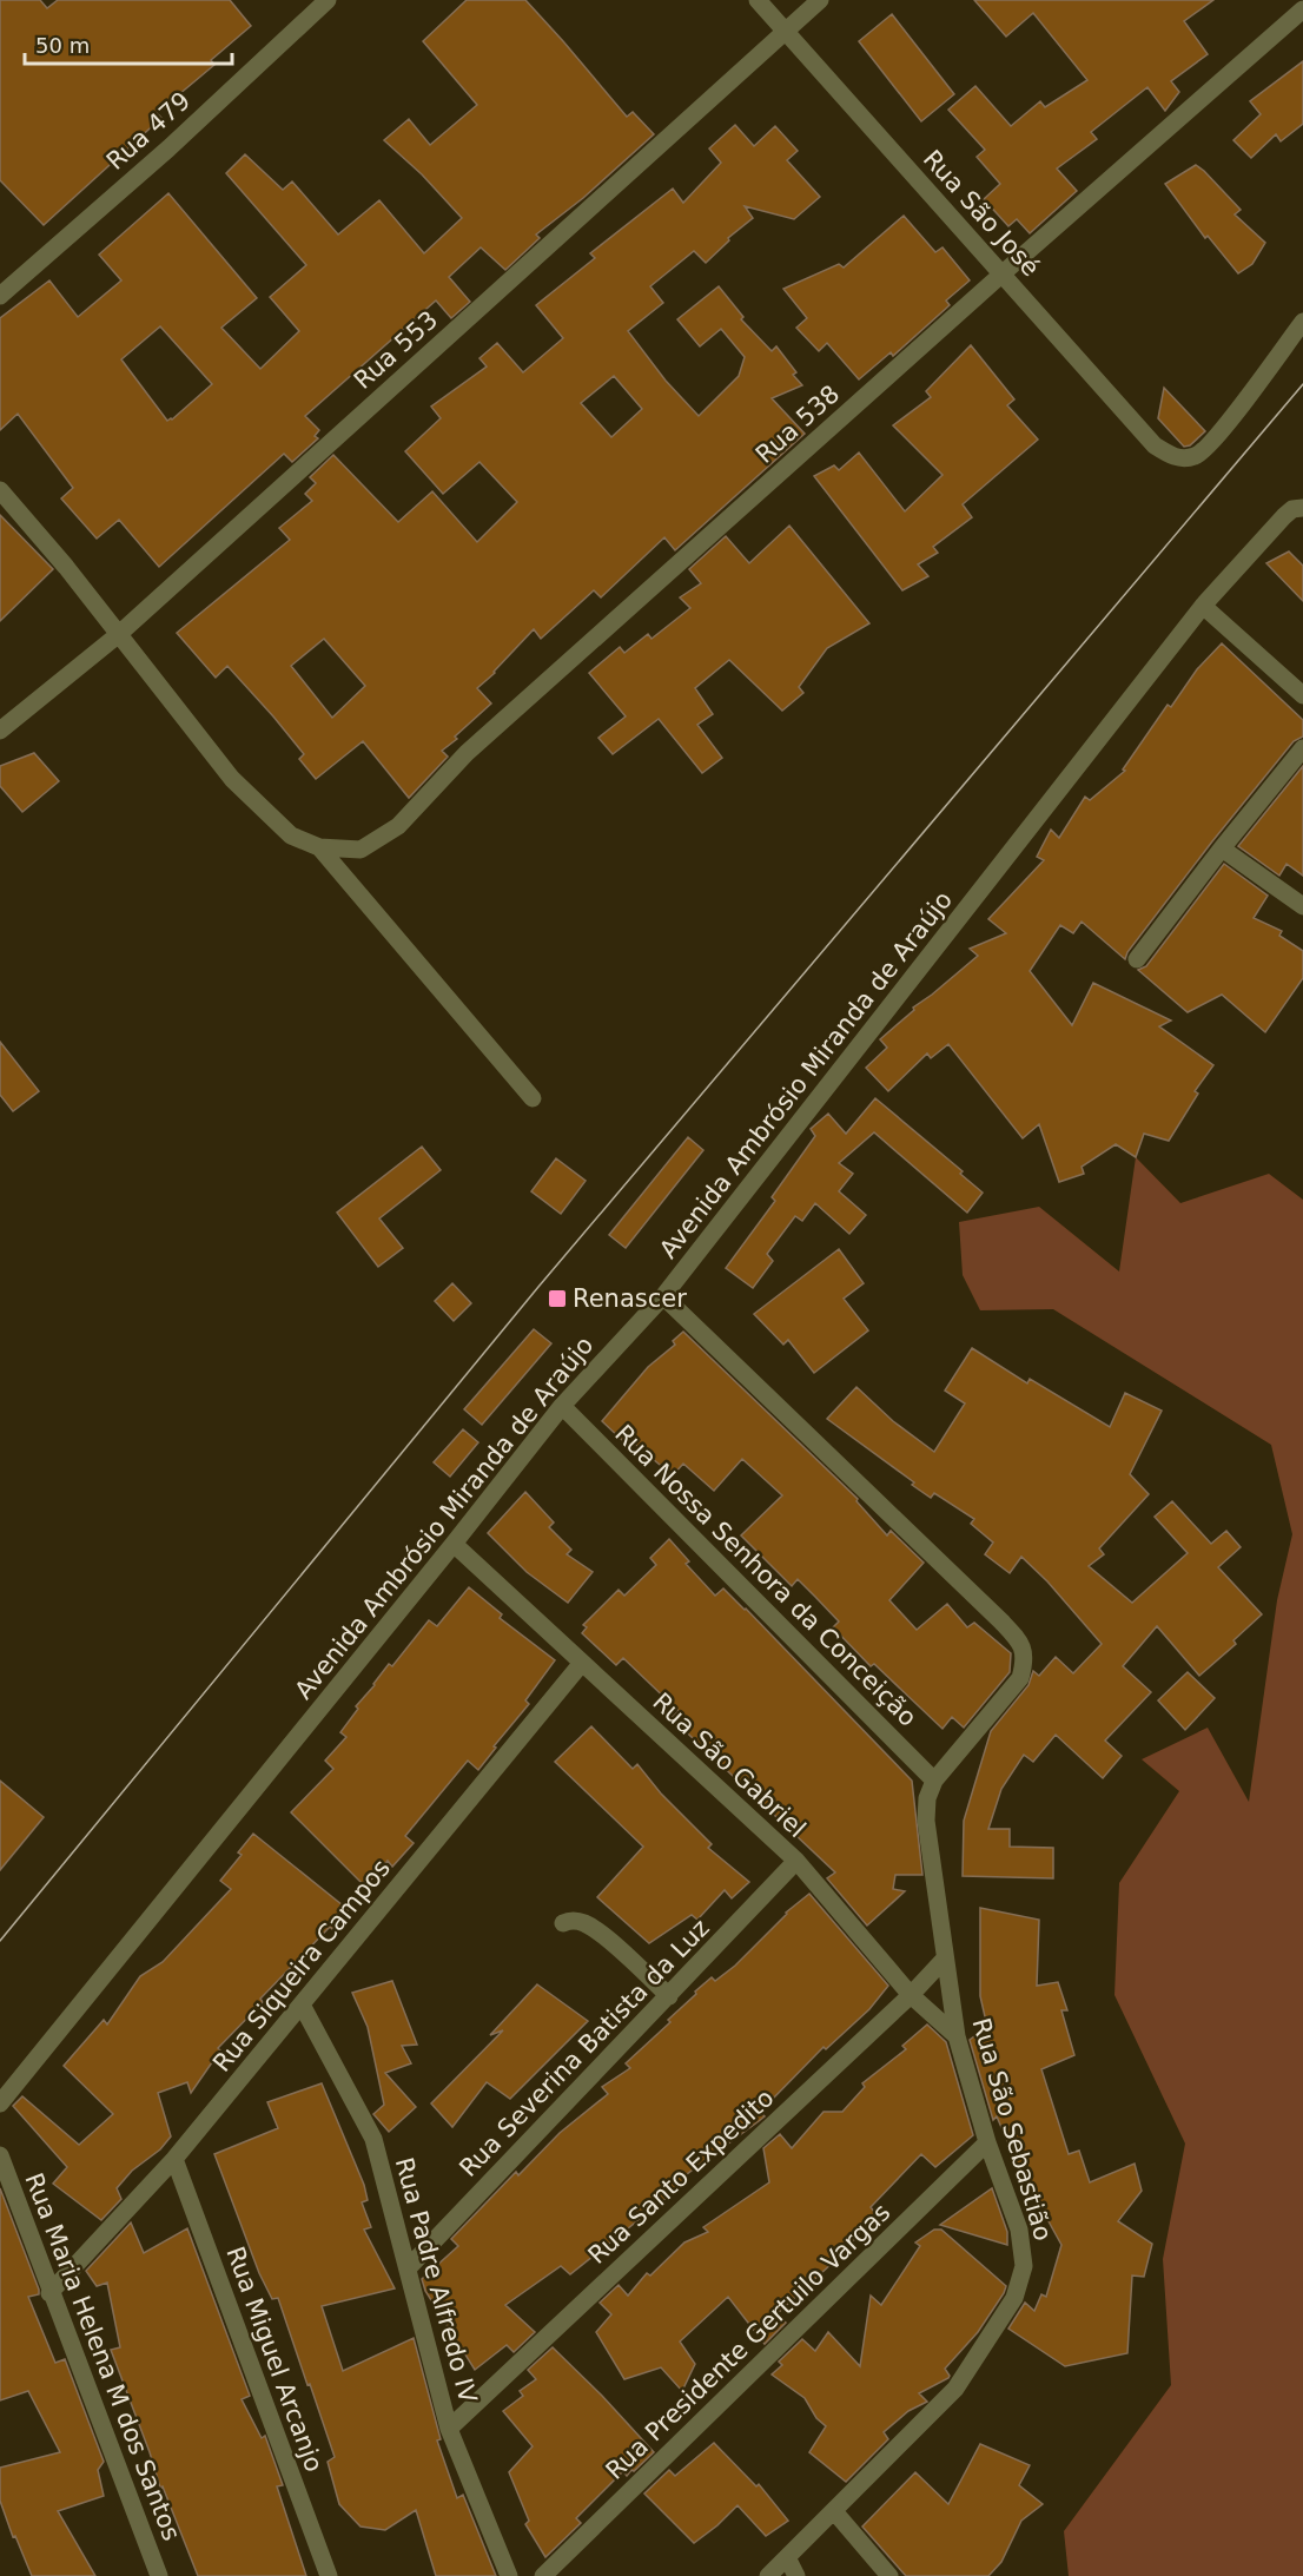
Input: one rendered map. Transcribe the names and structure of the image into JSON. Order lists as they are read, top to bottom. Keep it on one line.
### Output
{"streets":{"street":["Rua 479","Rua São José","Rua 553","Rua 538","Avenida Ambrósio Miranda de Araújo","Rua Nossa Senhora da Conceição","Rua São Gabriel","Rua Siqueira Campos","Rua Severina Batista da Luz","Rua São Sebastião","Rua Santo Expedito","Rua Padre Alfredo IV","Rua Presidente Gertuilo Vargas","Rua Maria Helena M dos Santos","Rua Miguel Arcanjo"]},"crossings":[["Rua São José","Rua 553"],["Rua São José","Rua 538"],["Avenida Ambrósio Miranda de Araújo","Rua Nossa Senhora da Conceição"],["Avenida Ambrósio Miranda de Araújo","Rua São Gabriel"],["Avenida Ambrósio Miranda de Araújo","Rua São Sebastião"],["Rua Nossa Senhora da Conceição","Rua São Sebastião"],["Rua São Gabriel","Rua Siqueira Campos"],["Rua São Gabriel","Rua Severina Batista da Luz"],["Rua São Gabriel","Rua São Sebastião"],["Rua São Gabriel","Rua Santo Expedito"],["Rua Siqueira Campos","Rua Padre Alfredo IV"],["Rua Siqueira Campos","Rua Maria Helena M dos Santos"],["Rua Siqueira Campos","Rua Miguel Arcanjo"],["Rua Severina Batista da Luz","Rua Padre Alfredo IV"],["Rua São Sebastião","Rua Santo Expedito"],["Rua São Sebastião","Rua Presidente Gertuilo Vargas"],["Rua Santo Expedito","Rua Padre Alfredo IV"]],"places":{"transit":["Renascer"]},"scale_bar":"50 m"}
